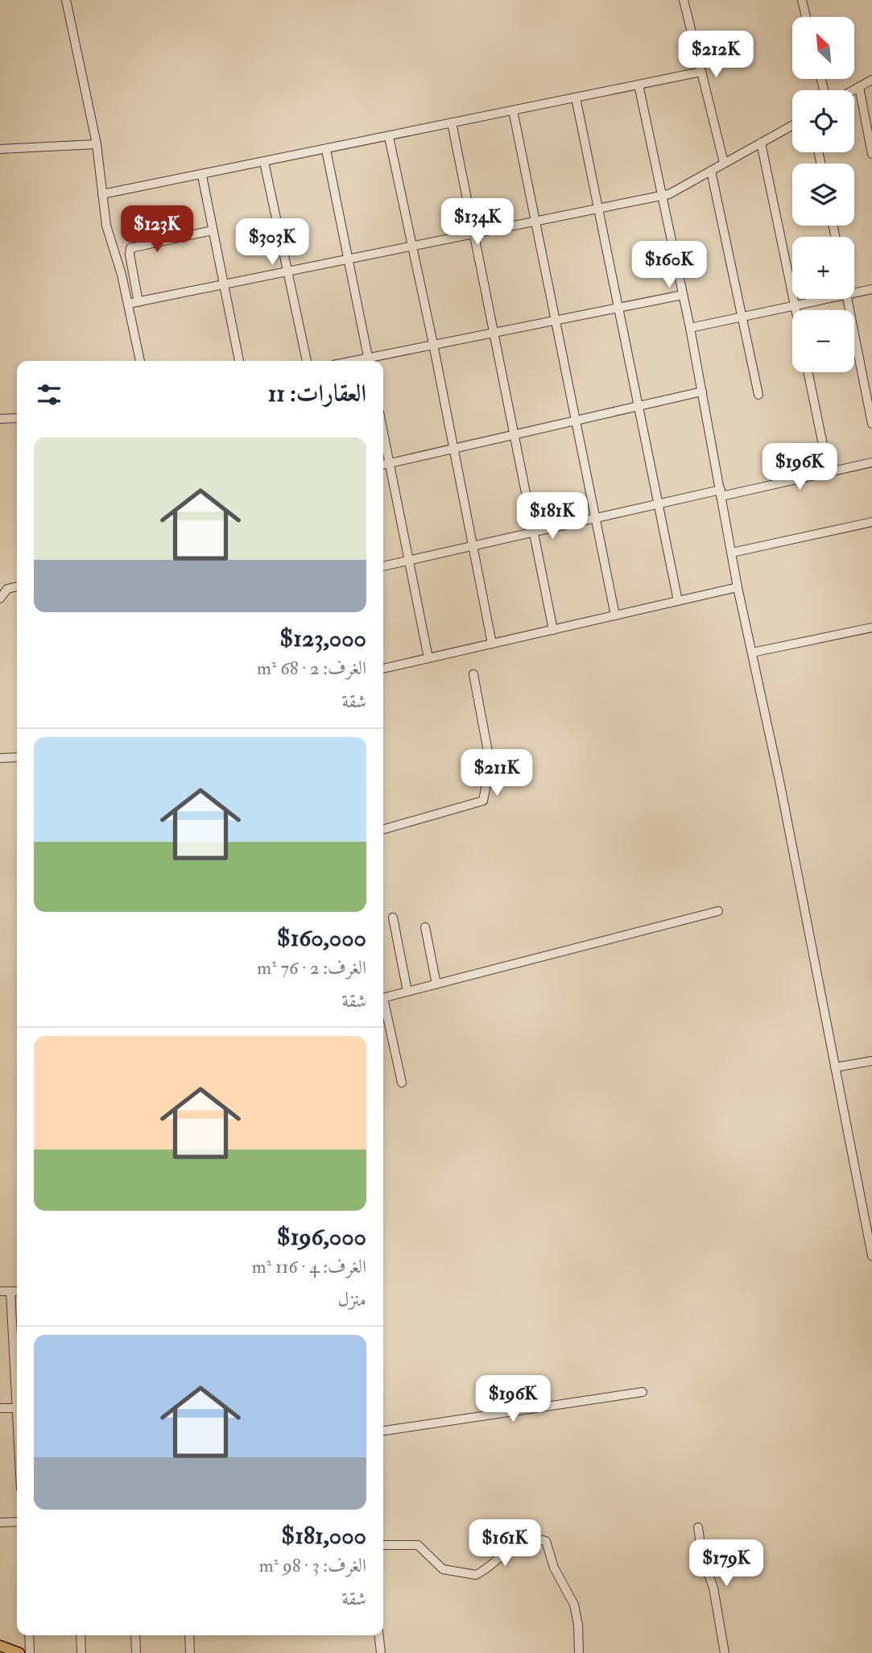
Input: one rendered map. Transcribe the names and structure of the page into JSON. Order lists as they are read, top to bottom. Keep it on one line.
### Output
{"north":"top left","page":{"map_buttons":["+","−"],"price":["$212K","$134K","$123K","$303K","$160K","$196K","$181K","$211K","$196K","$161K","$179K"],"heading":"العقارات: 11","list":[{"name":"$123,000","note":"الغرف: 2 · 68 m² · شقة"},{"name":"$160,000","note":"الغرف: 2 · 76 m² · شقة"},{"name":"$196,000","note":"الغرف: 4 · 116 m² · منزل"},{"name":"$181,000","note":"الغرف: 3 · 98 m² · شقة"}]}}
